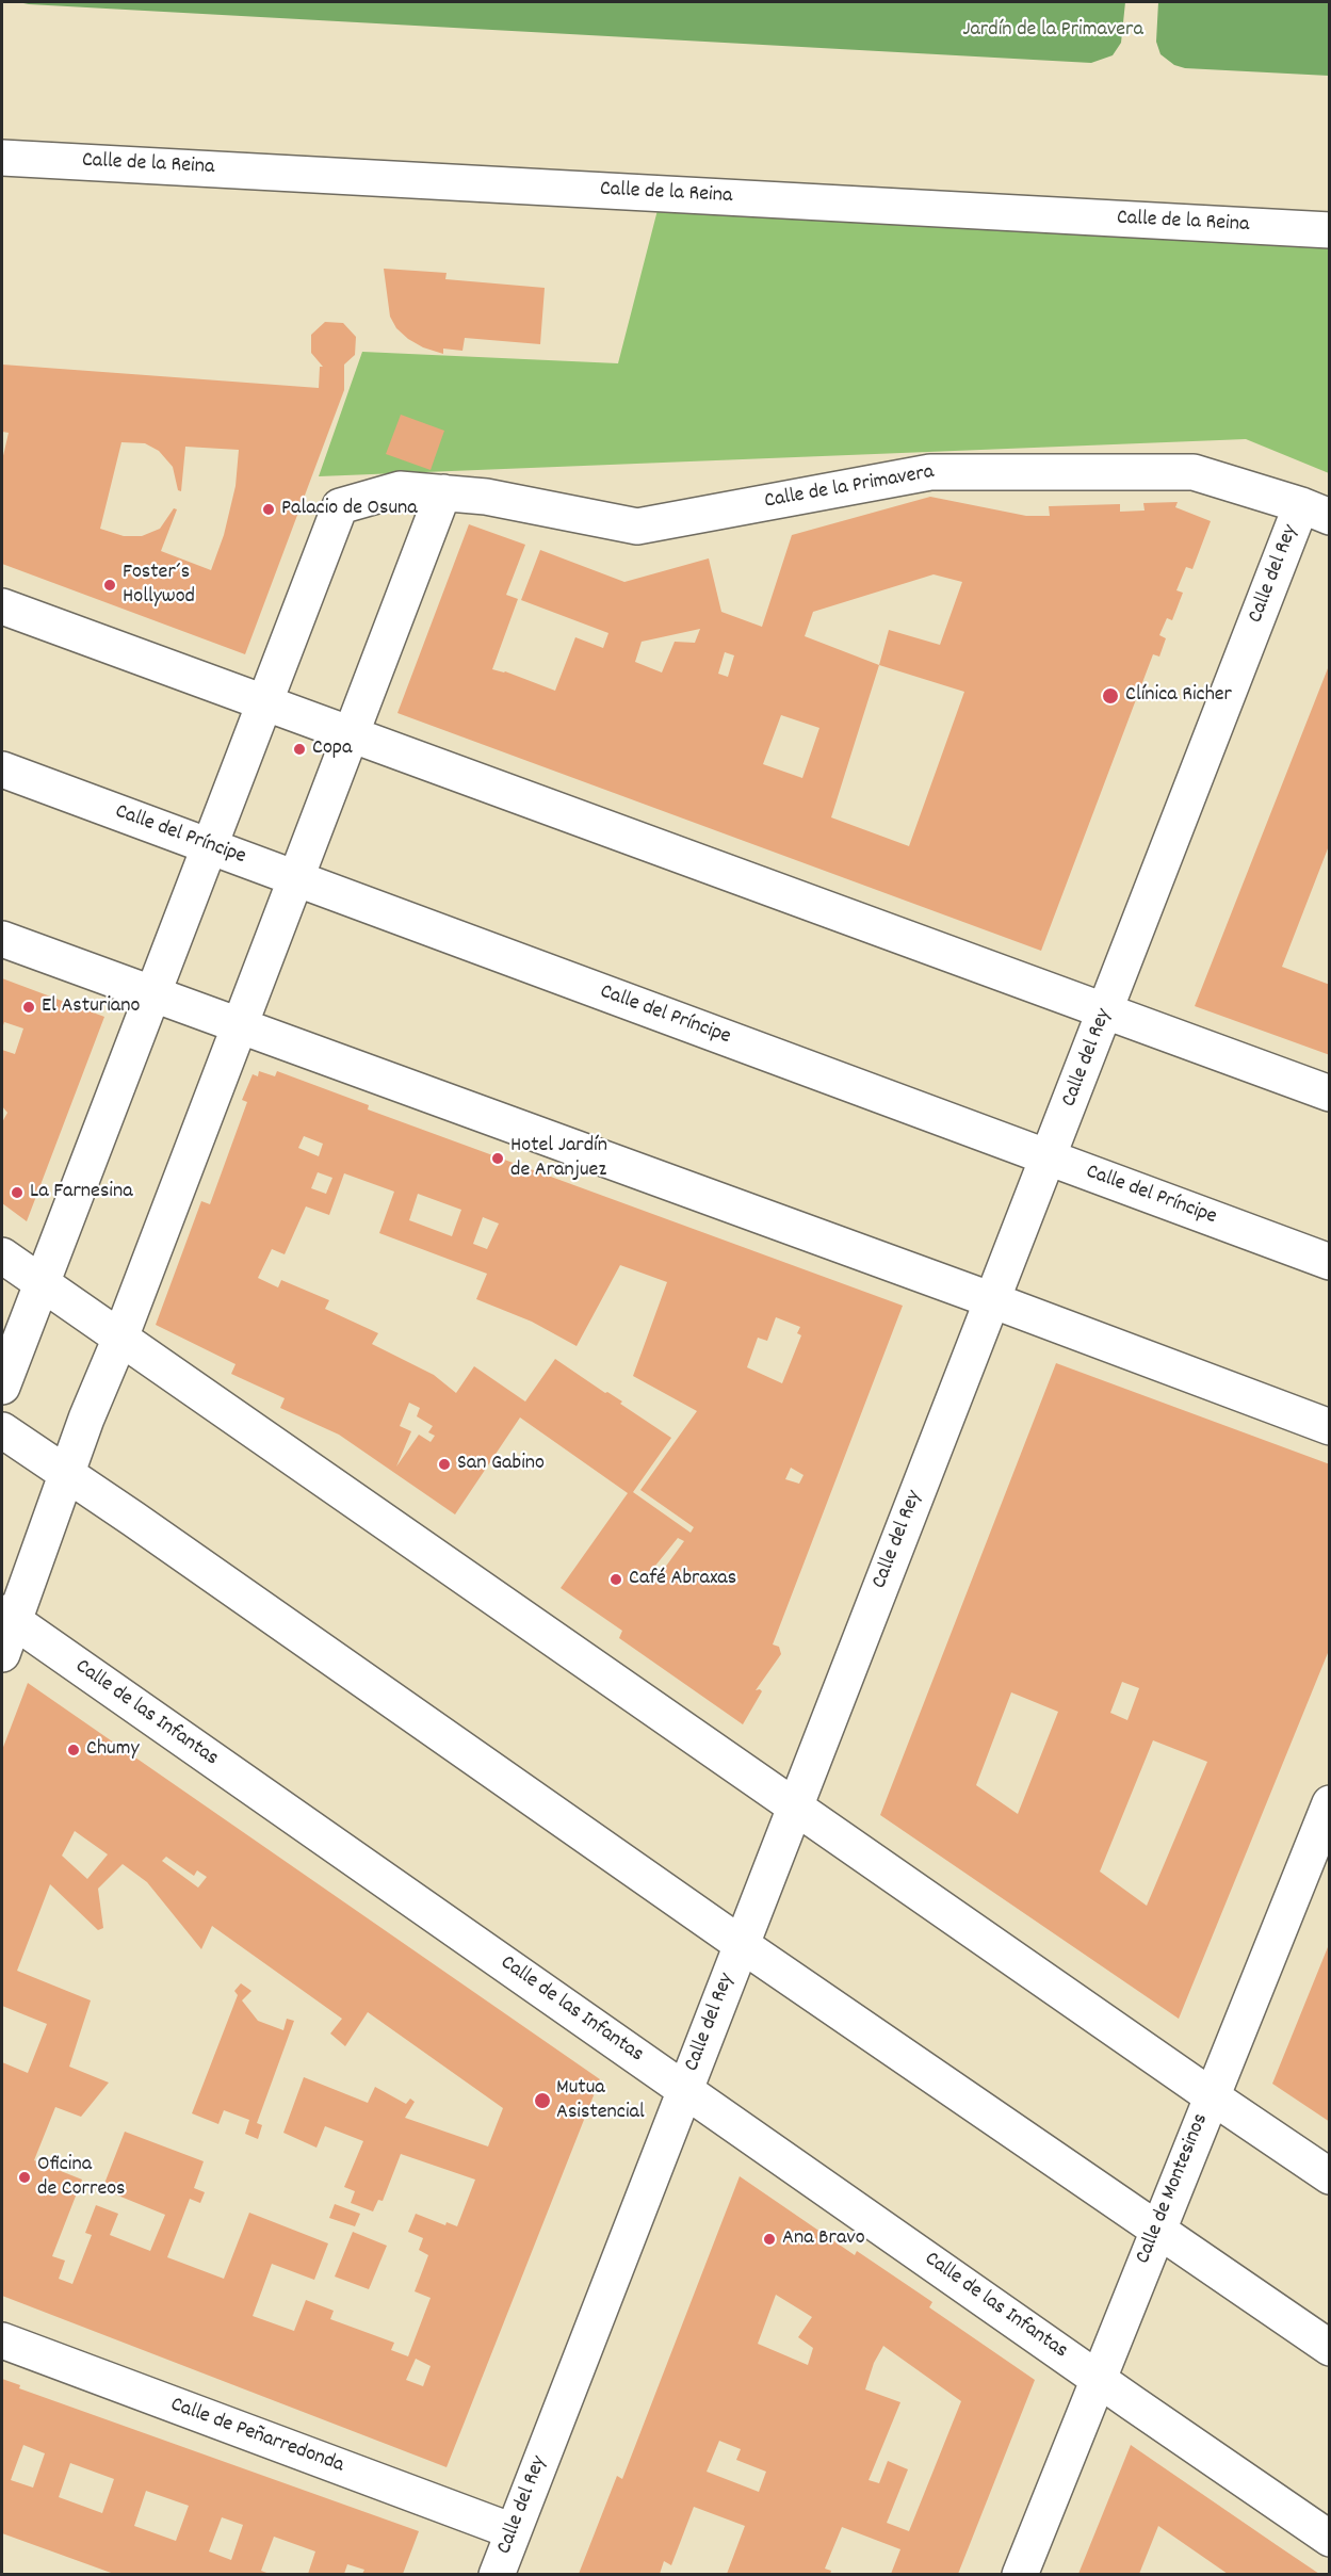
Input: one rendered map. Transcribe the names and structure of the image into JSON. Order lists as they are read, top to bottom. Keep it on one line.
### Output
{"streets":{"street":["Calle de la Reina","Calle de la Primavera","Calle del Rey","Calle del Príncipe","Calle de las Infantas","Calle de Montesinos","Calle de Peñarredonda"]},"crossings":[["Calle de la Primavera","Calle del Rey"],["Calle del Rey","Calle del Príncipe"],["Calle del Rey","Calle de las Infantas"],["Calle del Rey","Calle de Peñarredonda"],["Calle de las Infantas","Calle de Montesinos"]],"parks":["Jardín de la Primavera"],"places":["Palacio de Osuna","Foster´s Hollywod","Clínica Richer","Copa","El Asturiano","Hotel Jardín de Aranjuez","La Farnesina","San Gabino","Café Abraxas","Chumy","Mutua Asistencial","Oficina de Correos","Ana Bravo"]}
